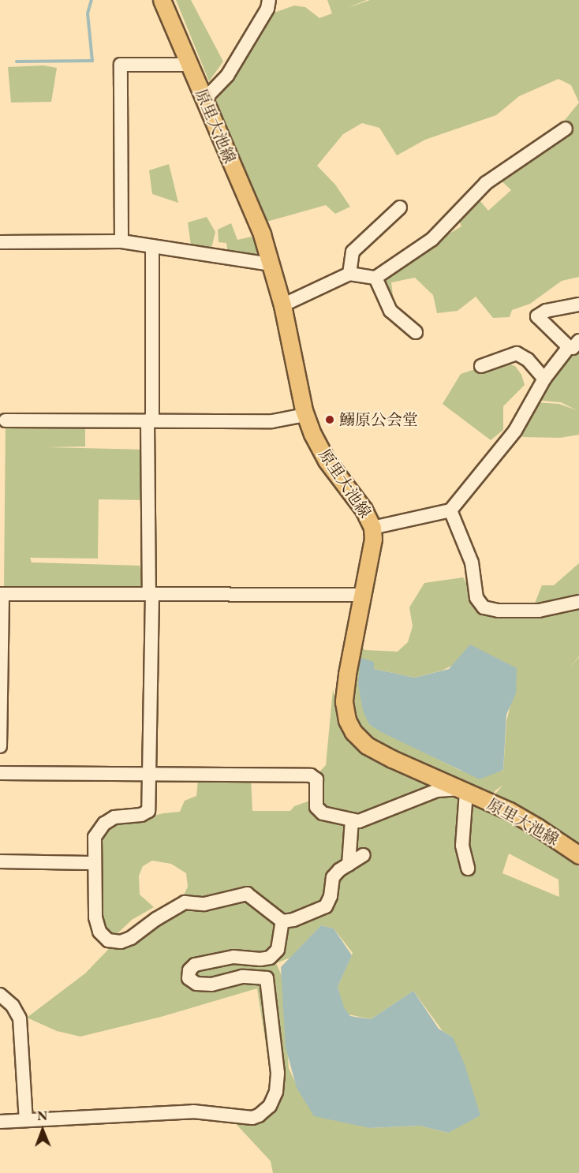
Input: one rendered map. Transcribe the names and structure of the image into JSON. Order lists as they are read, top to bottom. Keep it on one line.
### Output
{"streets":{"main road":["原里大池線"]},"places":["鰯原公会堂"],"north":"top"}
